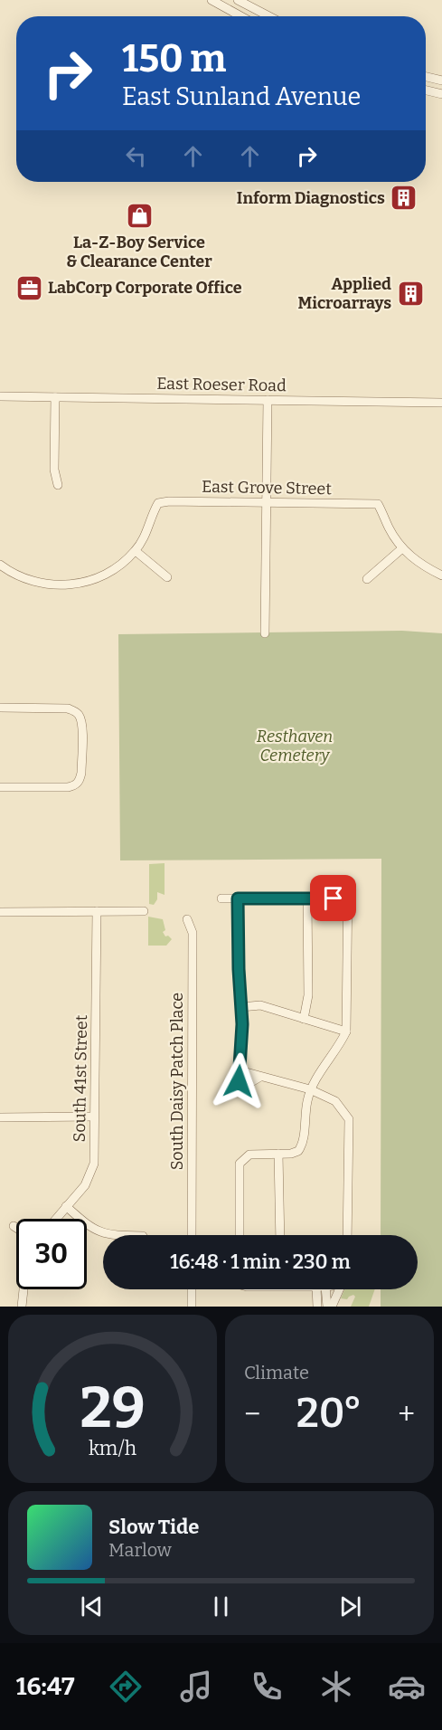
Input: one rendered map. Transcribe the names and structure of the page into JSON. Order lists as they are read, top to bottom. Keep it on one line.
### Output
{"streets":{"street":["East Roeser Road","East Grove Street","South 41st Street","South Daisy Patch Place"]},"parks":["Resthaven Cemetery"],"places":{"building":["Inform Diagnostics","Applied Microarrays"],"shop":["La-Z-Boy Service & Clearance Center"],"office":["LabCorp Corporate Office"]},"page":{"turn":["150 m","East Sunland Avenue"],"limit":"30","trip":"16:48 · 1 min · 230 m","tile":"Climate","heat":["−","20°","+"],"song":["Slow Tide","Marlow"],"tabs":"16:47","gauge":["29","km/h"]}}
